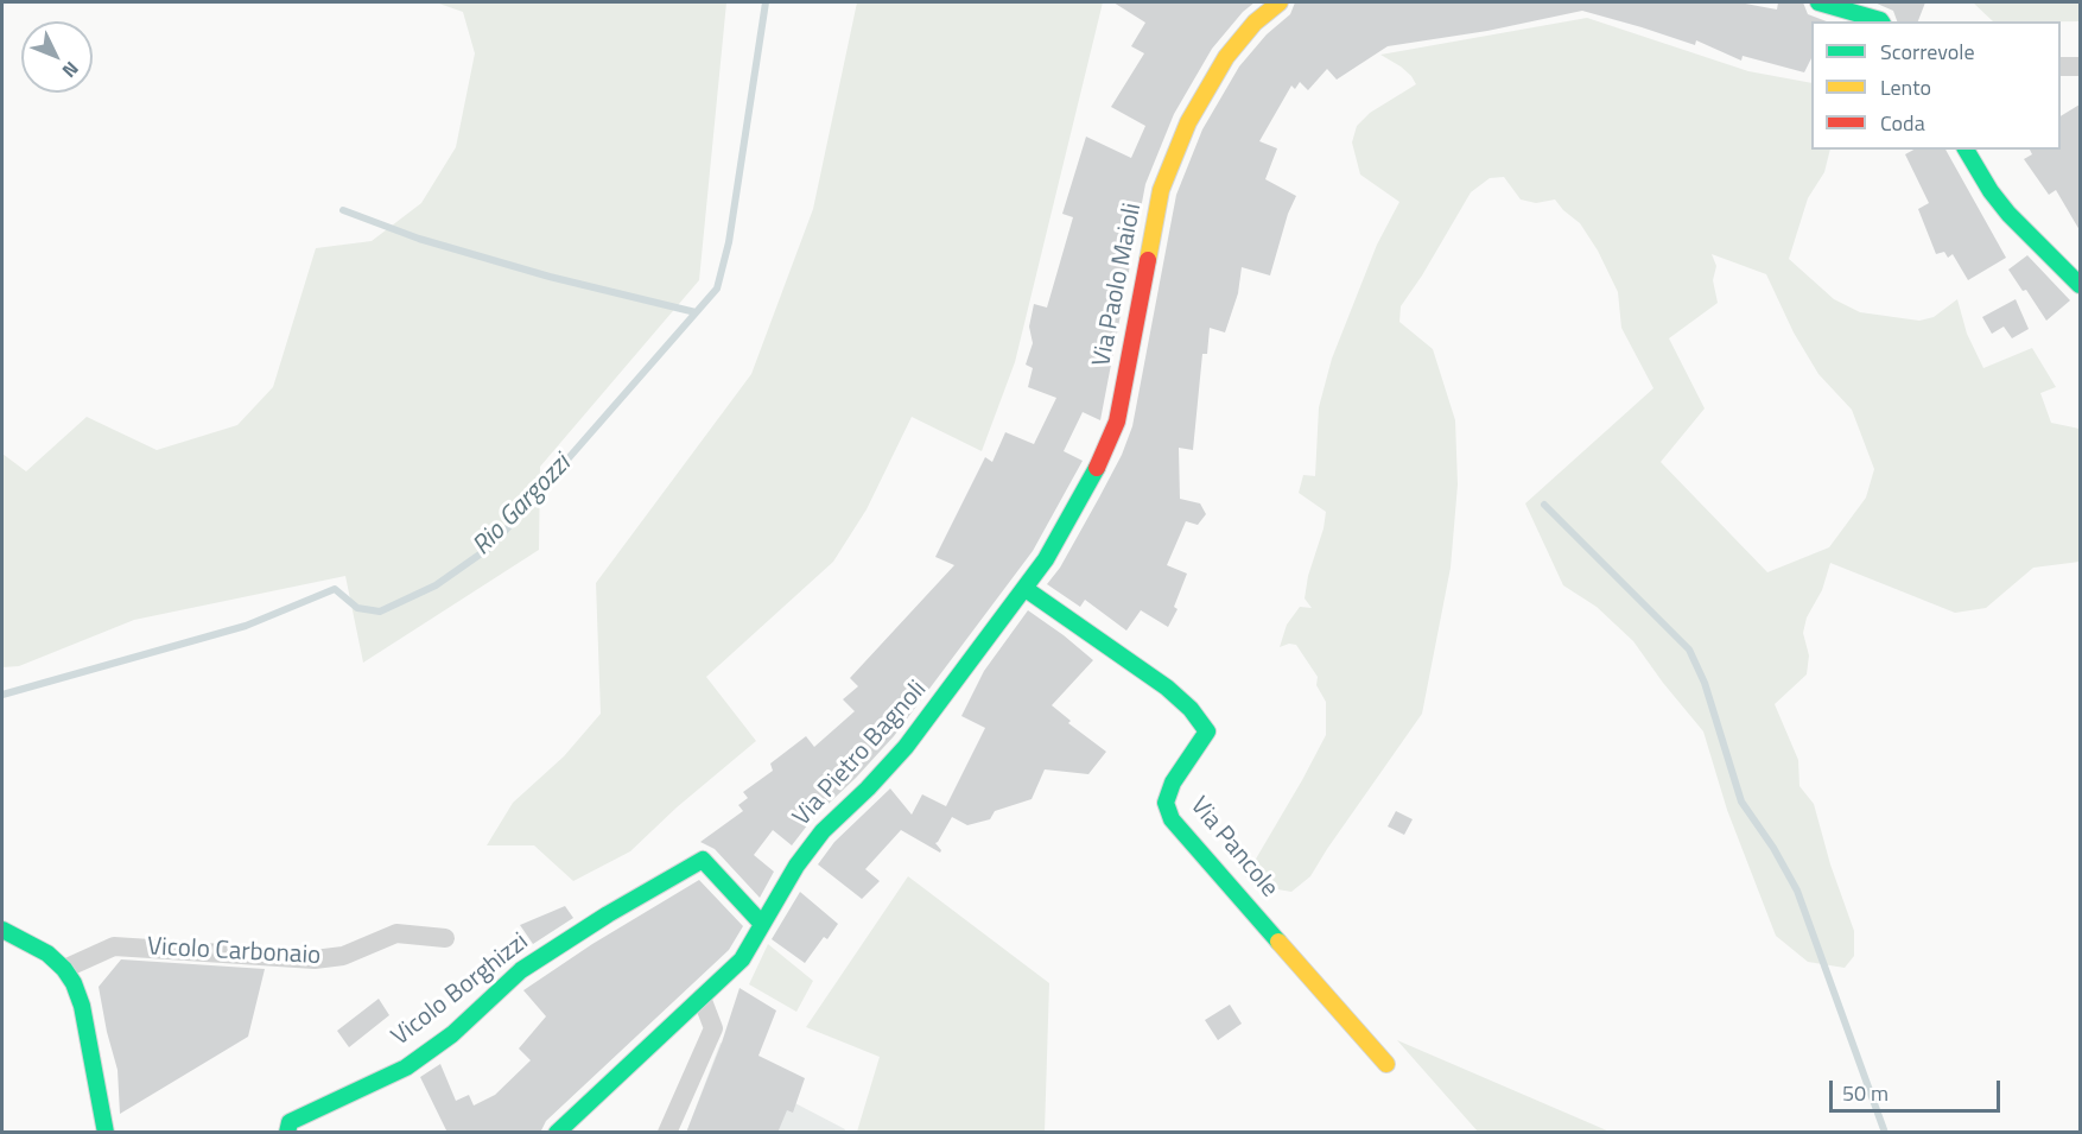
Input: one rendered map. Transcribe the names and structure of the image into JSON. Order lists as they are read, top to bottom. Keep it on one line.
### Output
{"streets":{"street":["Via Paolo Maioli","Via Pietro Bagnoli","Via Pancole","Vicolo Carbonaio","Vicolo Borghizzi"]},"crossings":[["Via Paolo Maioli","Via Pietro Bagnoli"],["Via Paolo Maioli","Via Pancole"],["Via Pietro Bagnoli","Via Pancole"],["Via Pietro Bagnoli","Vicolo Borghizzi"]],"water":["Rio Gargozzi"],"legend":["Scorrevole","Lento","Coda"],"scale_bar":"50 m","north":"bottom right"}
